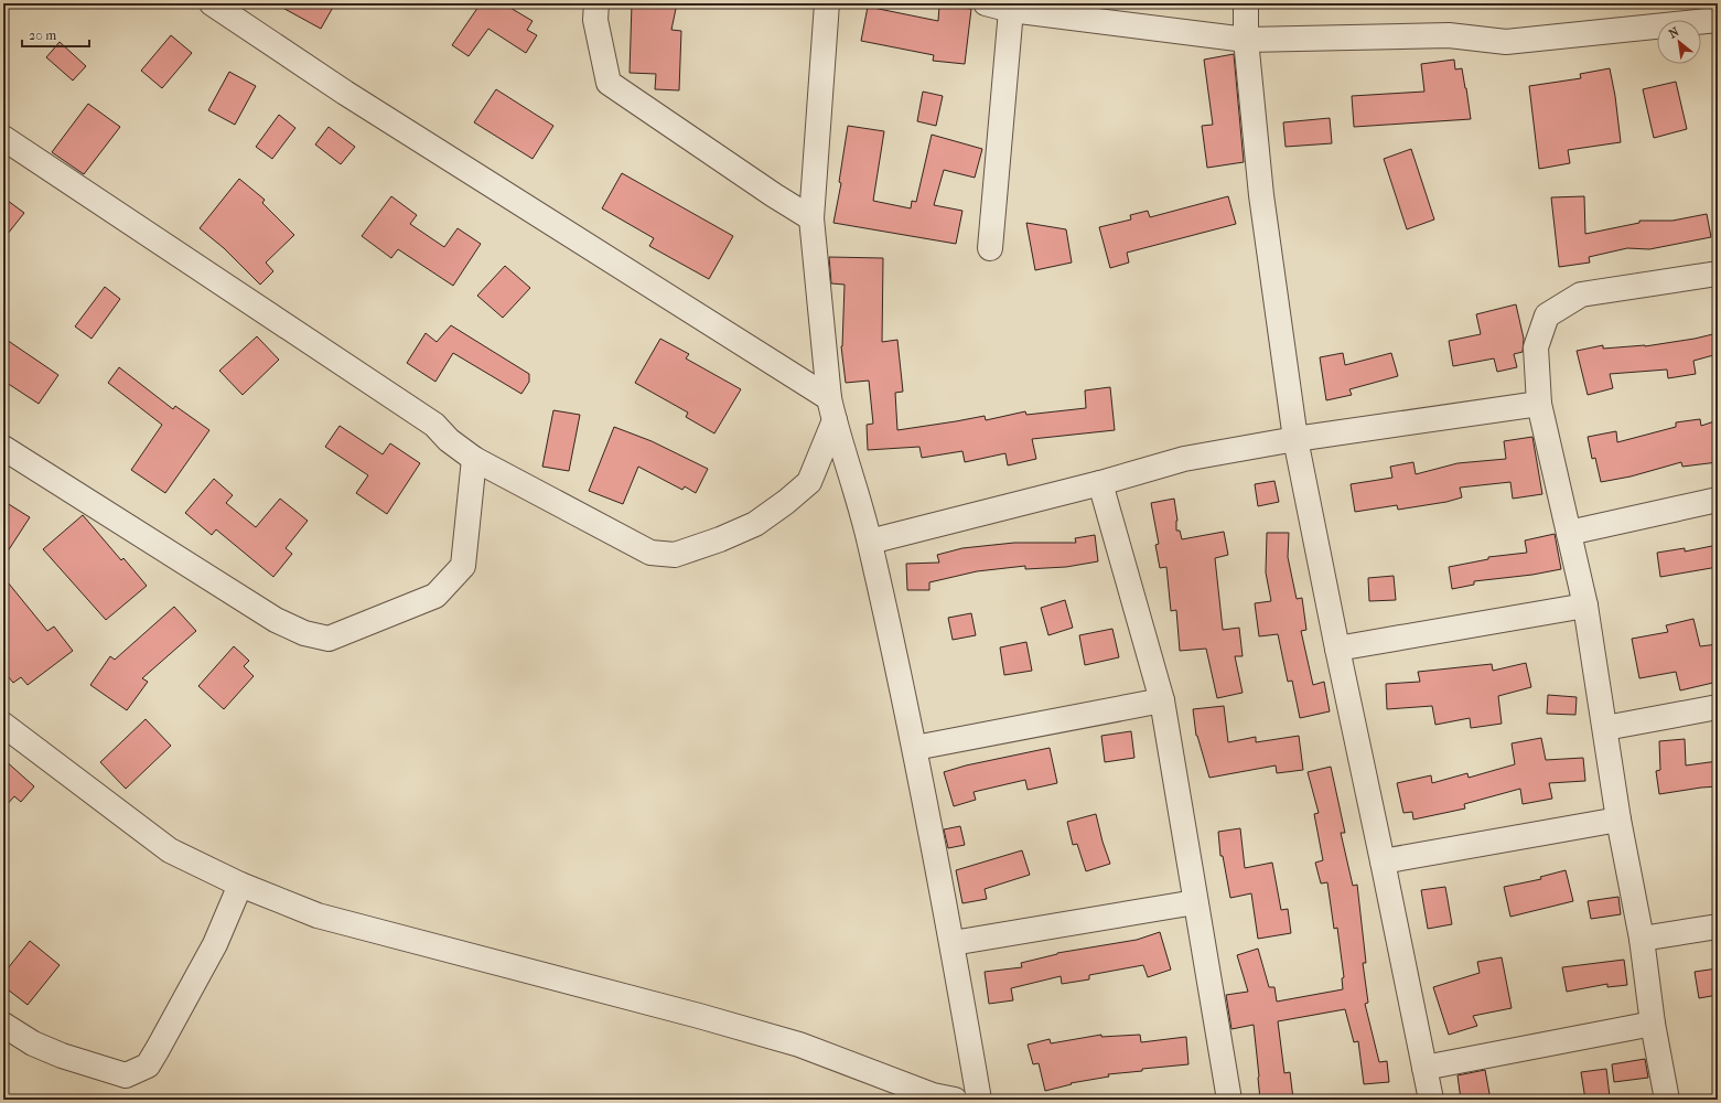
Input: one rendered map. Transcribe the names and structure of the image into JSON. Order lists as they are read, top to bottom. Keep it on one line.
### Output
{"scale_bar":"20 m","north":"top left"}
